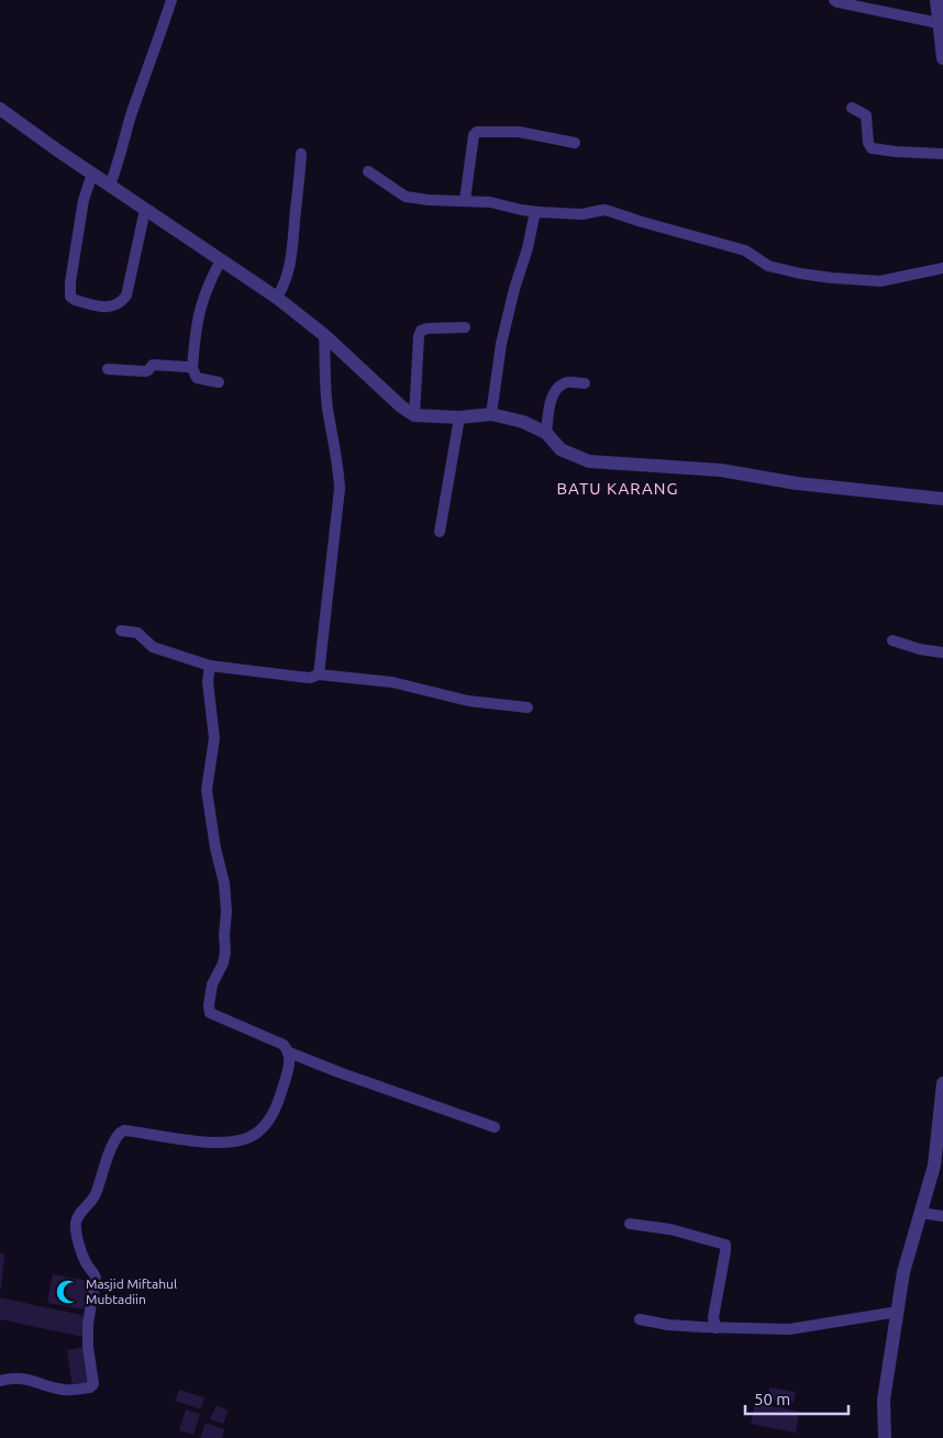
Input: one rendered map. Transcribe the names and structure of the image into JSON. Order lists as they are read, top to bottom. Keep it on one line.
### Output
{"districts":["BATU KARANG"],"places":{"mosque":["Masjid Miftahul Mubtadiin"]},"scale_bar":"50 m"}
